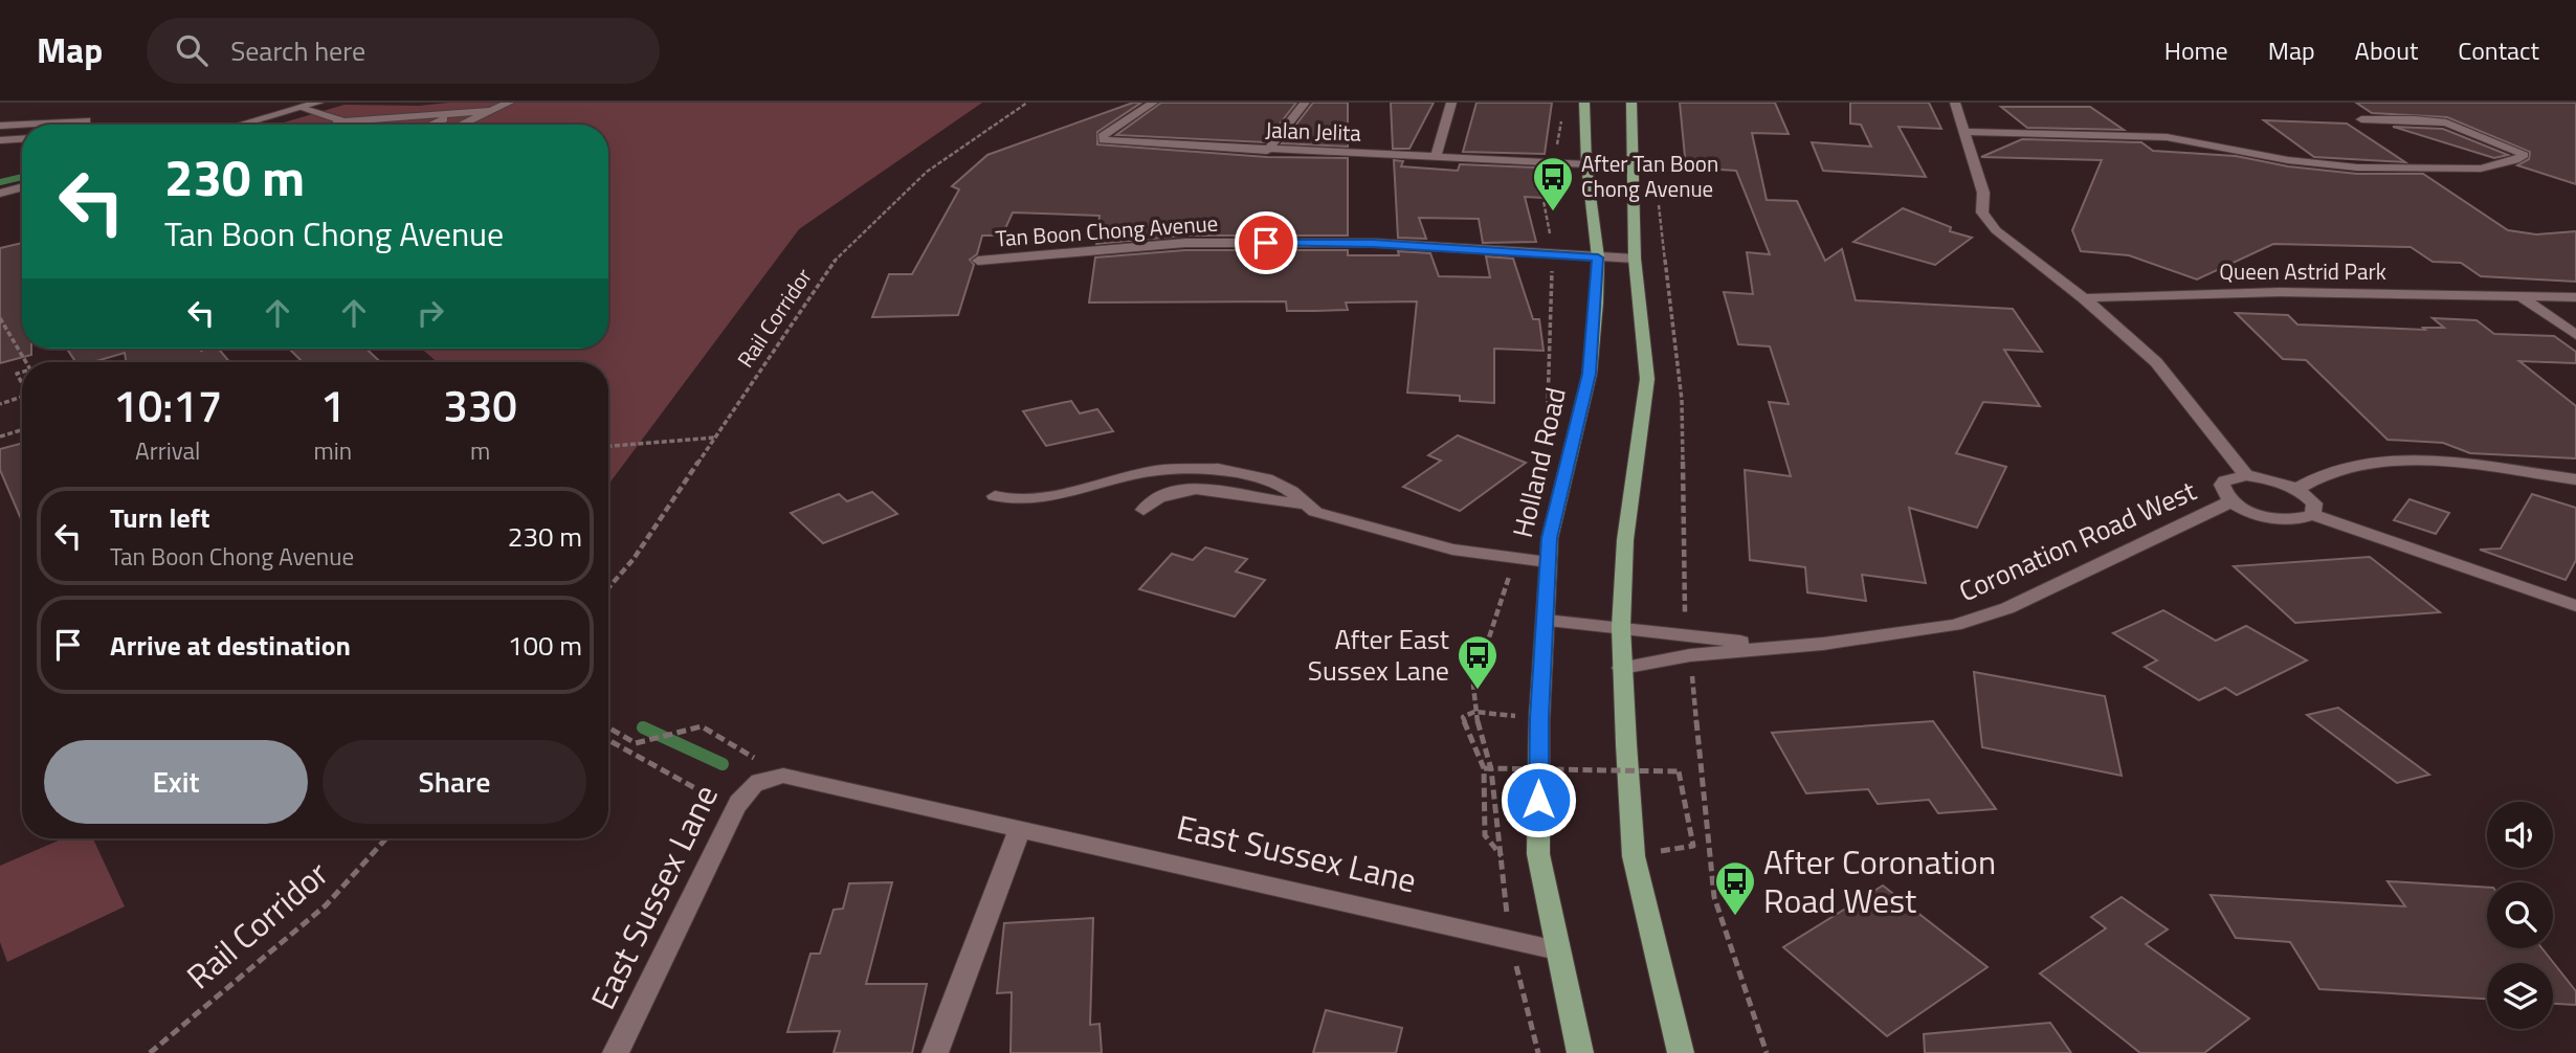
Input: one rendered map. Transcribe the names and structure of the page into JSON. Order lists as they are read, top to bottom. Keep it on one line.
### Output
{"streets":{"main road":["Holland Road"],"street":["Jalan Jelita","Tan Boon Chong Avenue","Queen Astrid Park","Coronation Road West","East Sussex Lane"],"path":["Rail Corridor"]},"crossings":[["Jalan Jelita","Holland Road"],["Tan Boon Chong Avenue","Holland Road"],["Holland Road","Coronation Road West"],["Holland Road","East Sussex Lane"]],"places":{"bus stop":["After Tan Boon Chong Avenue","After East Sussex Lane","After Coronation Road West"]},"page":{"header":"Map","search":"Search here","nav":["Home","Map","About","Contact"],"turn":["230 m","Tan Boon Chong Avenue"],"eta":["10:17","Arrival","1","min","330","m"],"list":[{"name":"Turn left","note":"Tan Boon Chong Avenue","value":"230 m"},{"name":"Arrive at destination","value":"100 m"}],"buttons":["Exit","Share"]}}
